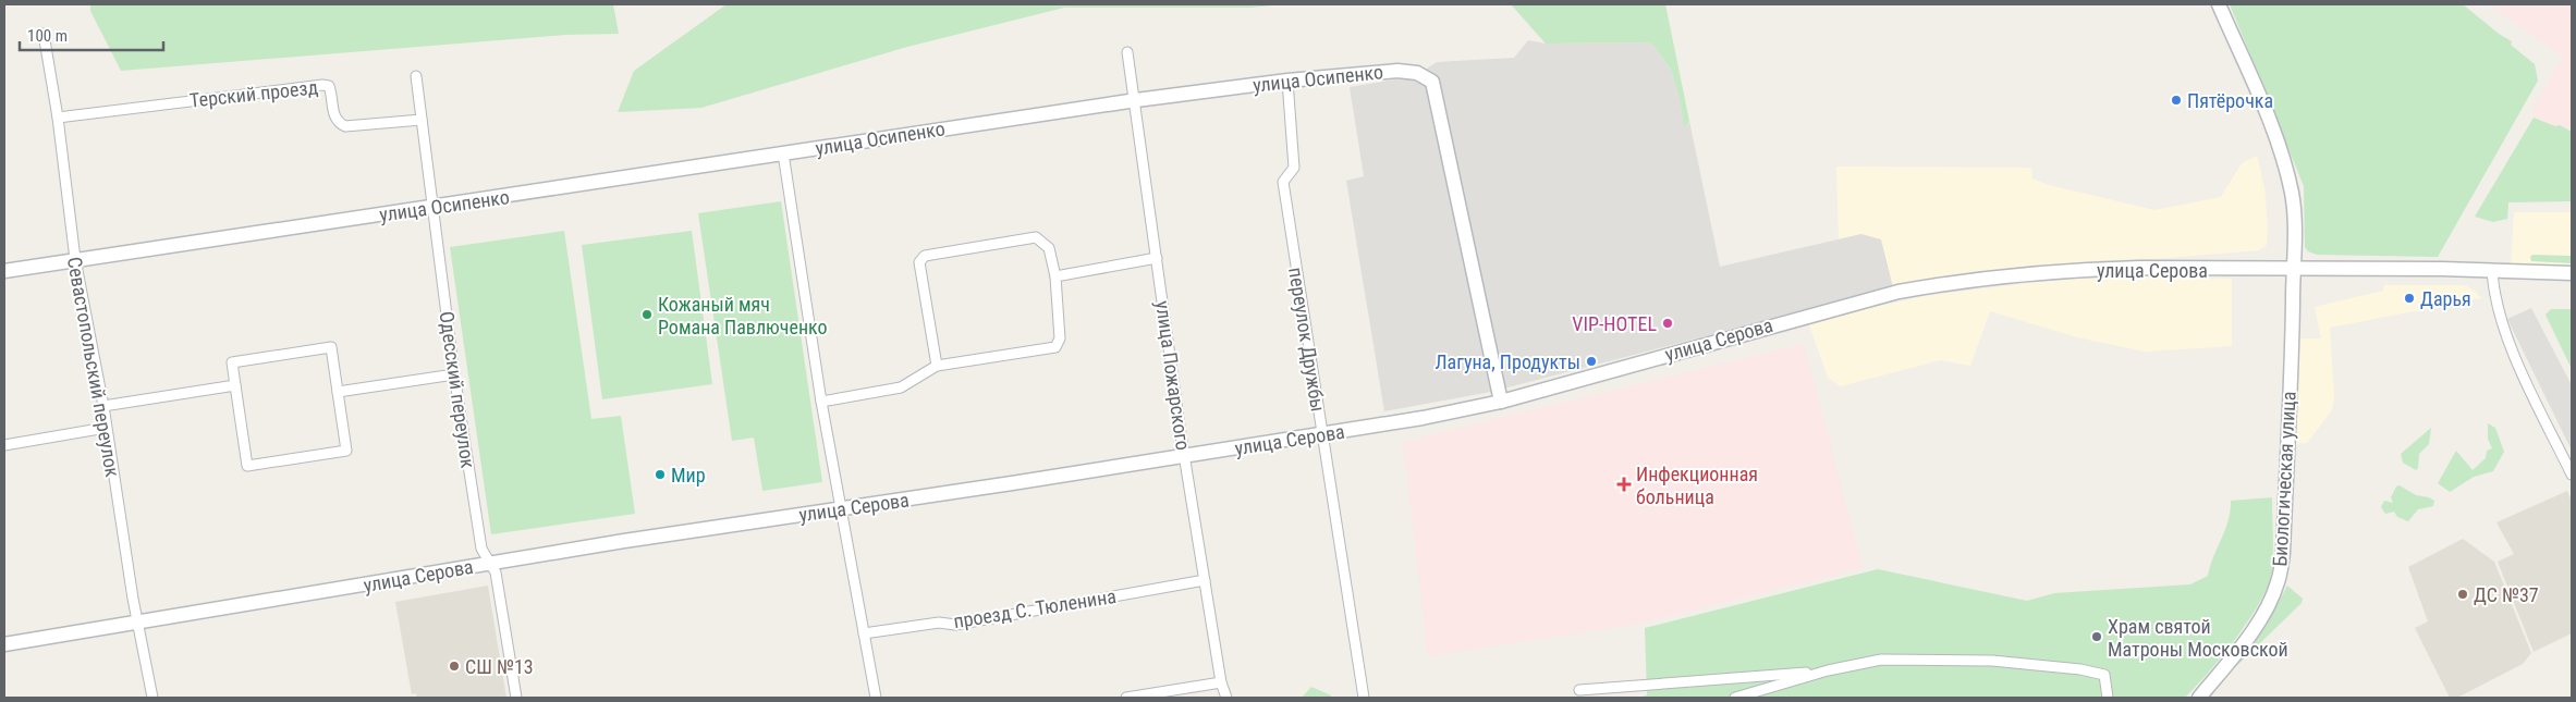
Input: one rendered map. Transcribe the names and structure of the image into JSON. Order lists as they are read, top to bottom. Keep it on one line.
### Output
{"streets":{"main road":["улица Осипенко","улица Серова","Биологическая улица"],"street":["Терский проезд","переулок Дружбы","Севастопольский переулок","улица Пожарского","Одесский переулок","проезд С. Тюленина"]},"crossings":[["улица Осипенко","улица Серова"],["улица Осипенко","переулок Дружбы"],["улица Осипенко","Севастопольский переулок"],["улица Осипенко","улица Пожарского"],["улица Осипенко","Одесский переулок"],["Терский проезд","Севастопольский переулок"],["Терский проезд","Одесский переулок"],["улица Серова","переулок Дружбы"],["улица Серова","Севастопольский переулок"],["улица Серова","улица Пожарского"],["улица Серова","Одесский переулок"],["улица Серова","Биологическая улица"],["улица Пожарского","проезд С. Тюленина"]],"places":{"other":["Пятёрочка","Дарья","Кожаный мяч Романа Павлюченко","VIP-HOTEL","Лагуна, Продукты","Мир","ДС №37","Храм святой Матроны Московской","СШ №13"],"health":["Инфекционная больница"]},"scale_bar":"100 m"}
